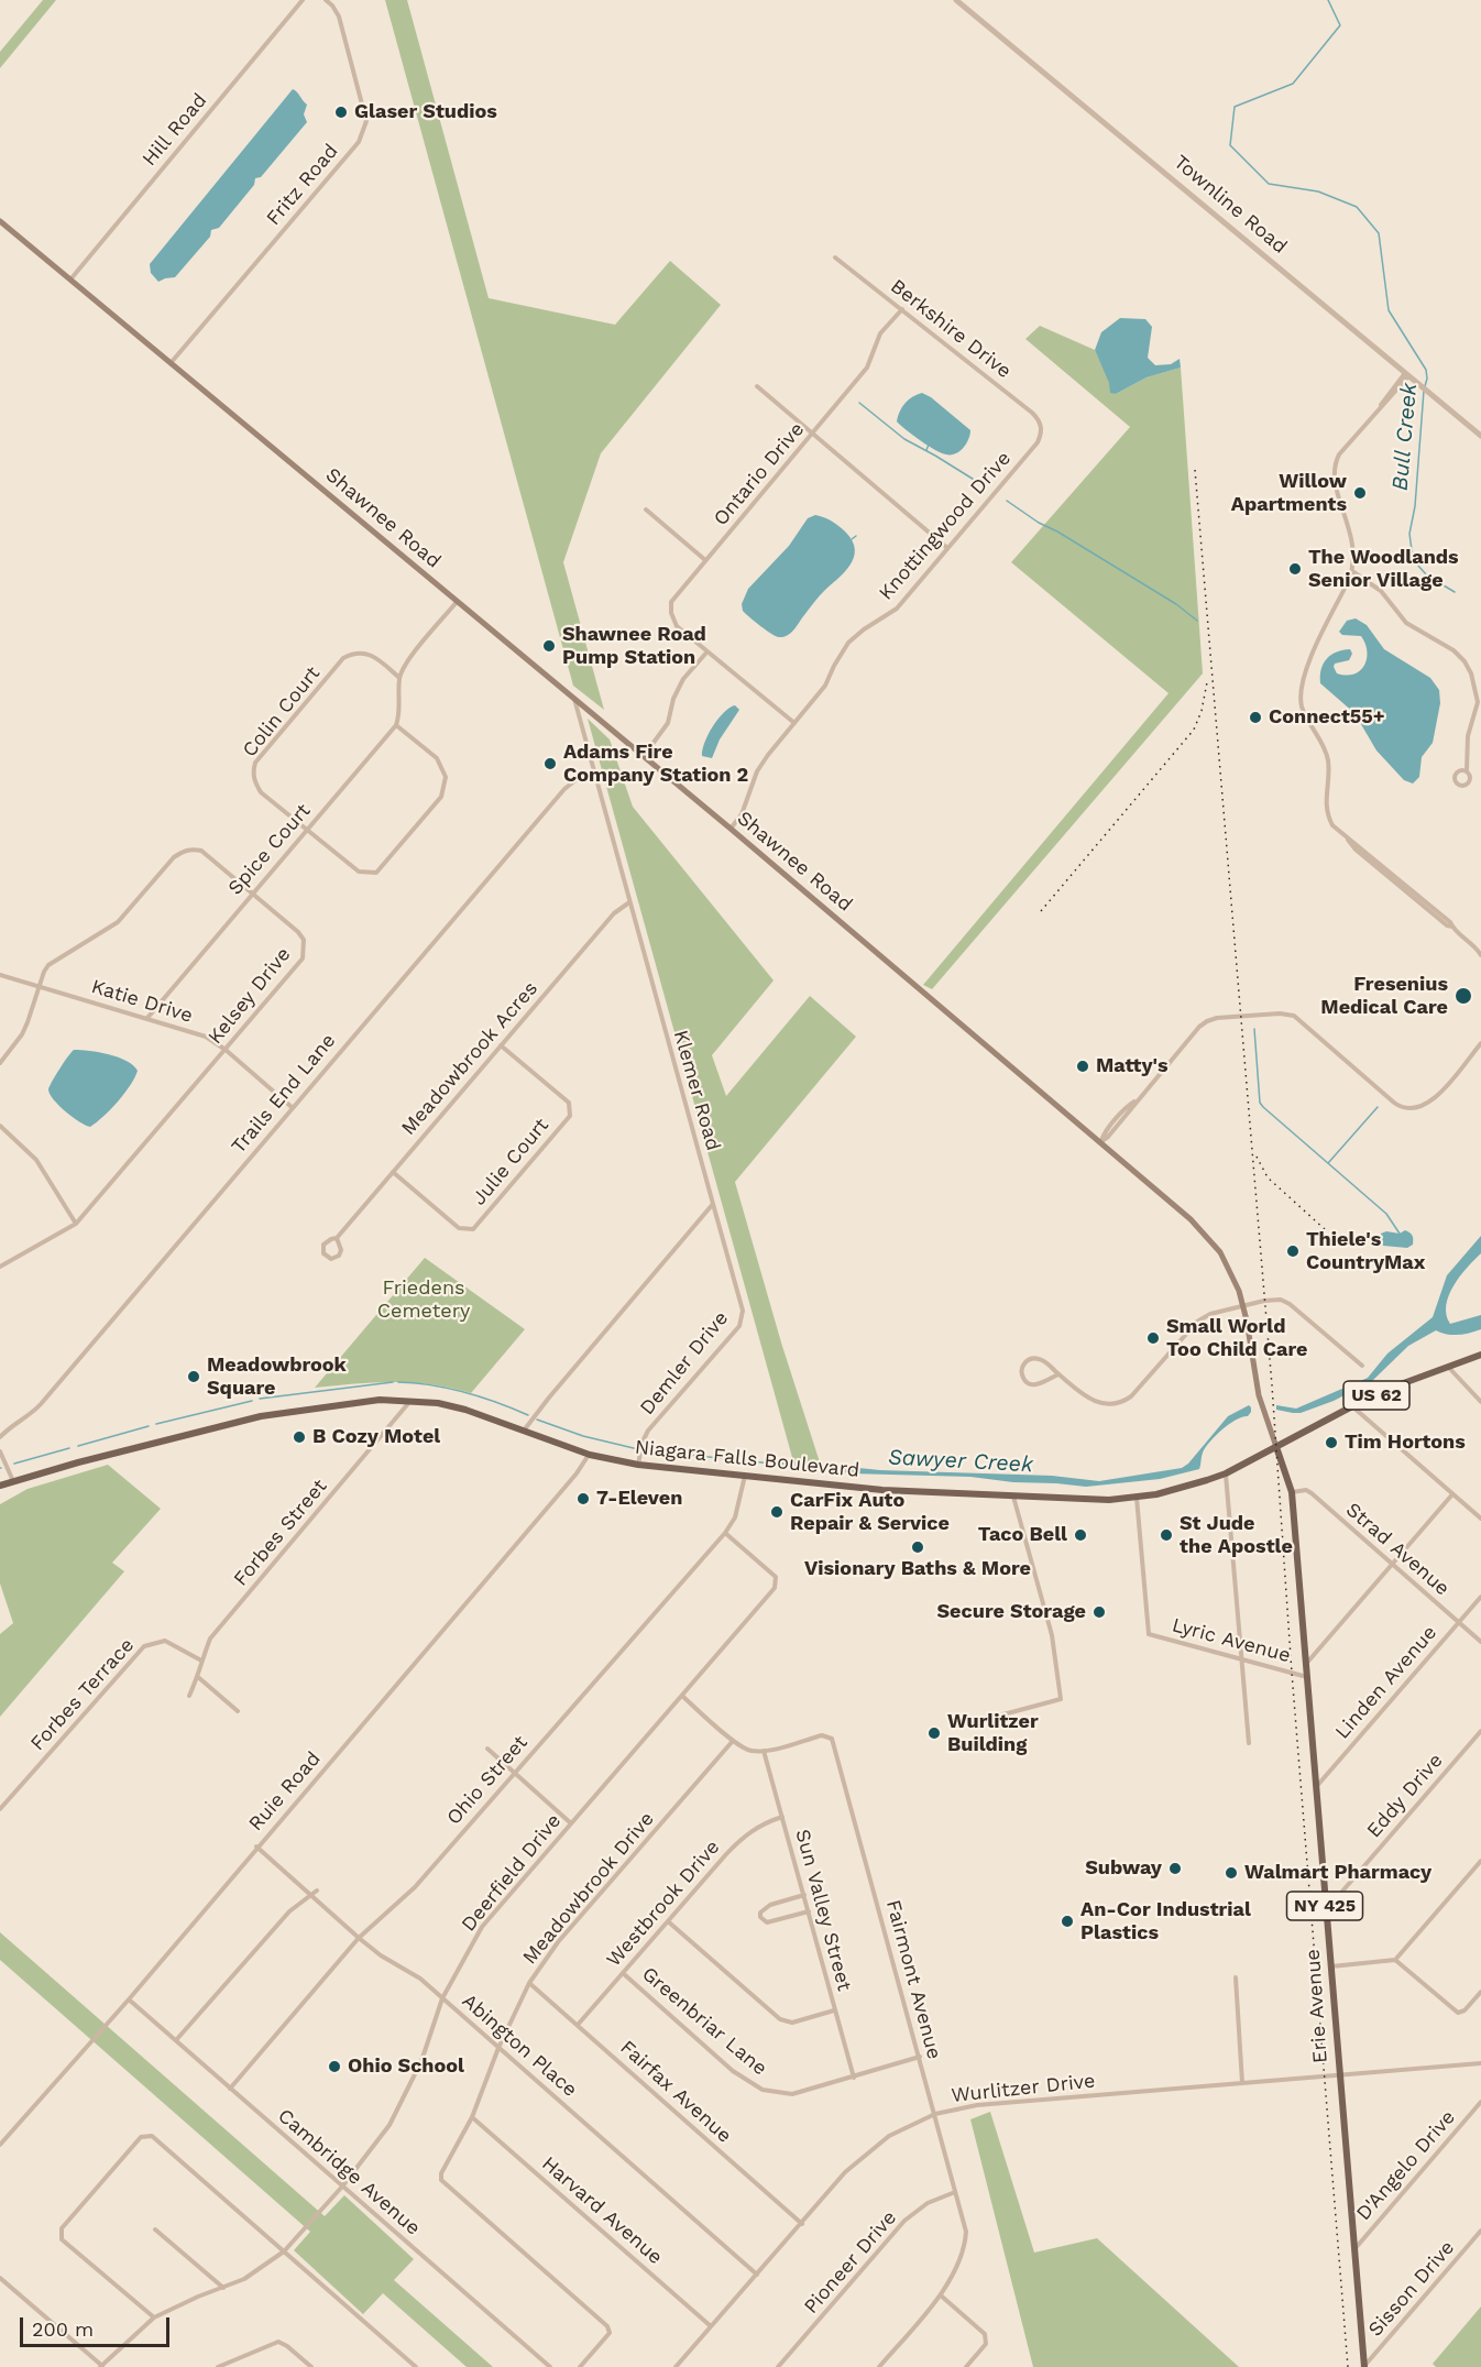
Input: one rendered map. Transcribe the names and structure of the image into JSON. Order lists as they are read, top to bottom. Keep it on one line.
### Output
{"streets":{"main road":["Shawnee Road","US 62","Niagara Falls Boulevard","NY 425","Erie Avenue"],"street":["Hill Road","Fritz Road","Townline Road","Berkshire Drive","Ontario Drive","Knottingwood Drive","Colin Court","Spice Court","Kelsey Drive","Katie Drive","Meadowbrook Acres","Klemer Road","Trails End Lane","Julie Court","Demler Drive","Forbes Street","Strad Avenue","Lyric Avenue","Linden Avenue","Forbes Terrace","Ohio Street","Ruie Road","Eddy Drive","Deerfield Drive","Meadowbrook Drive","Westbrook Drive","Sun Valley Street","Fairmont Avenue","Greenbriar Lane","Abington Place","Wurlitzer Drive","Fairfax Avenue","D'Angelo Drive","Cambridge Avenue","Harvard Avenue","Pioneer Drive","Sisson Drive"]},"crossings":[["Hill Road","Shawnee Road"],["Fritz Road","Shawnee Road"],["Berkshire Drive","Ontario Drive"],["Berkshire Drive","Knottingwood Drive"],["Ontario Drive","Knottingwood Drive"],["Shawnee Road","Knottingwood Drive"],["Shawnee Road","Klemer Road"],["Shawnee Road","Niagara Falls Boulevard"],["Shawnee Road","Erie Avenue"],["Colin Court","Spice Court"],["Spice Court","Kelsey Drive"],["Spice Court","Katie Drive"],["Kelsey Drive","Katie Drive"],["Katie Drive","Trails End Lane"],["Meadowbrook Acres","Klemer Road"],["Meadowbrook Acres","Julie Court"],["Klemer Road","Trails End Lane"],["Klemer Road","Demler Drive"],["Demler Drive","Niagara Falls Boulevard"],["Niagara Falls Boulevard","Forbes Street"],["Niagara Falls Boulevard","Lyric Avenue"],["Niagara Falls Boulevard","Ohio Street"],["Niagara Falls Boulevard","Ruie Road"],["Niagara Falls Boulevard","Erie Avenue"],["Forbes Street","Forbes Terrace"],["Strad Avenue","Linden Avenue"],["Strad Avenue","Erie Avenue"],["Lyric Avenue","Erie Avenue"],["Linden Avenue","Erie Avenue"],["Ohio Street","Deerfield Drive"],["Ohio Street","Abington Place"],["Ohio Street","Cambridge Avenue"],["Ruie Road","Abington Place"],["Ruie Road","Cambridge Avenue"],["Eddy Drive","Erie Avenue"],["Deerfield Drive","Abington Place"],["Deerfield Drive","Cambridge Avenue"],["Meadowbrook Drive","Abington Place"],["Meadowbrook Drive","Fairfax Avenue"],["Meadowbrook Drive","Harvard Avenue"],["Westbrook Drive","Sun Valley Street"],["Westbrook Drive","Greenbriar Lane"],["Westbrook Drive","Fairfax Avenue"],["Sun Valley Street","Fairmont Avenue"],["Sun Valley Street","Greenbriar Lane"],["Fairmont Avenue","Greenbriar Lane"],["Fairmont Avenue","Wurlitzer Drive"],["Fairmont Avenue","Pioneer Drive"],["Erie Avenue","Wurlitzer Drive"],["Erie Avenue","D'Angelo Drive"],["Erie Avenue","Sisson Drive"],["Abington Place","Wurlitzer Drive"],["Wurlitzer Drive","Fairfax Avenue"],["Wurlitzer Drive","Harvard Avenue"]],"water":["Bull Creek","Sawyer Creek"],"parks":["Friedens Cemetery"],"places":["Glaser Studios","Willow Apartments","The Woodlands Senior Village","Shawnee Road Pump Station","Connect55+","Adams Fire Company Station 2","Fresenius Medical Care","Matty's","Thiele's CountryMax","Small World Too Child Care","Meadowbrook Square","B Cozy Motel","Tim Hortons","7-Eleven","CarFix Auto Repair & Service","Taco Bell","St Jude the Apostle","Visionary Baths & More","Secure Storage","Wurlitzer Building","Subway","Walmart Pharmacy","An-Cor Industrial Plastics","Ohio School"],"scale_bar":"200 m"}
